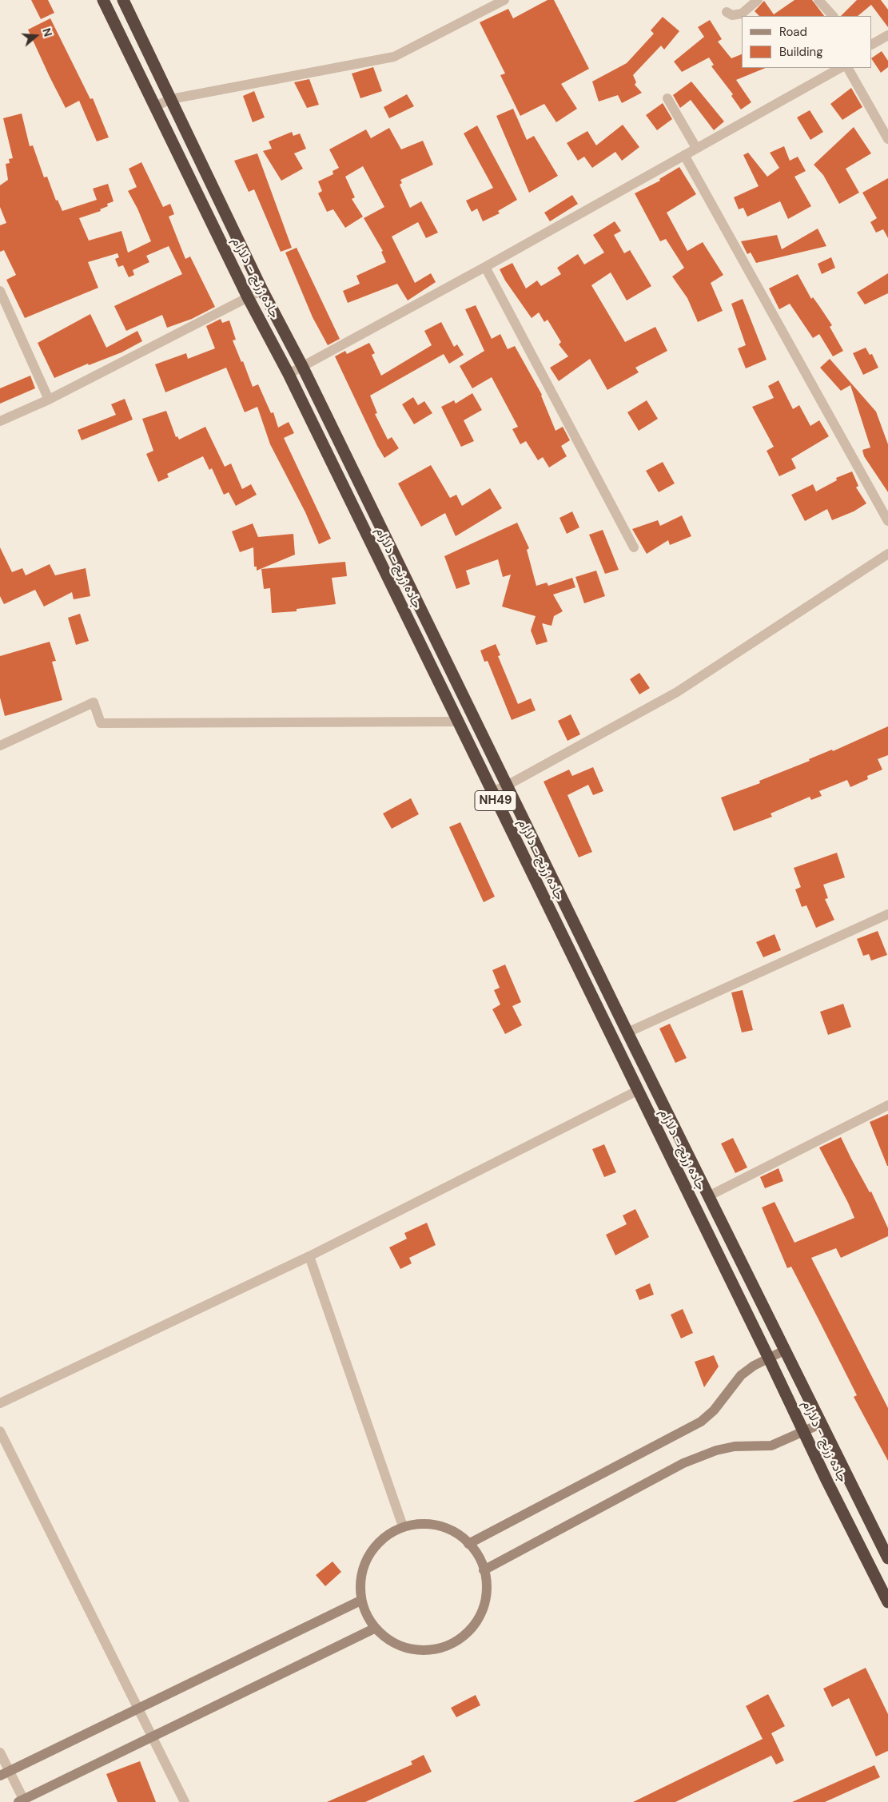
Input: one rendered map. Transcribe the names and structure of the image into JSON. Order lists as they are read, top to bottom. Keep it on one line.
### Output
{"streets":{"highway":["جاده زرنج - دلارام","NH49"]},"legend":["Road","Building"],"north":"right"}
